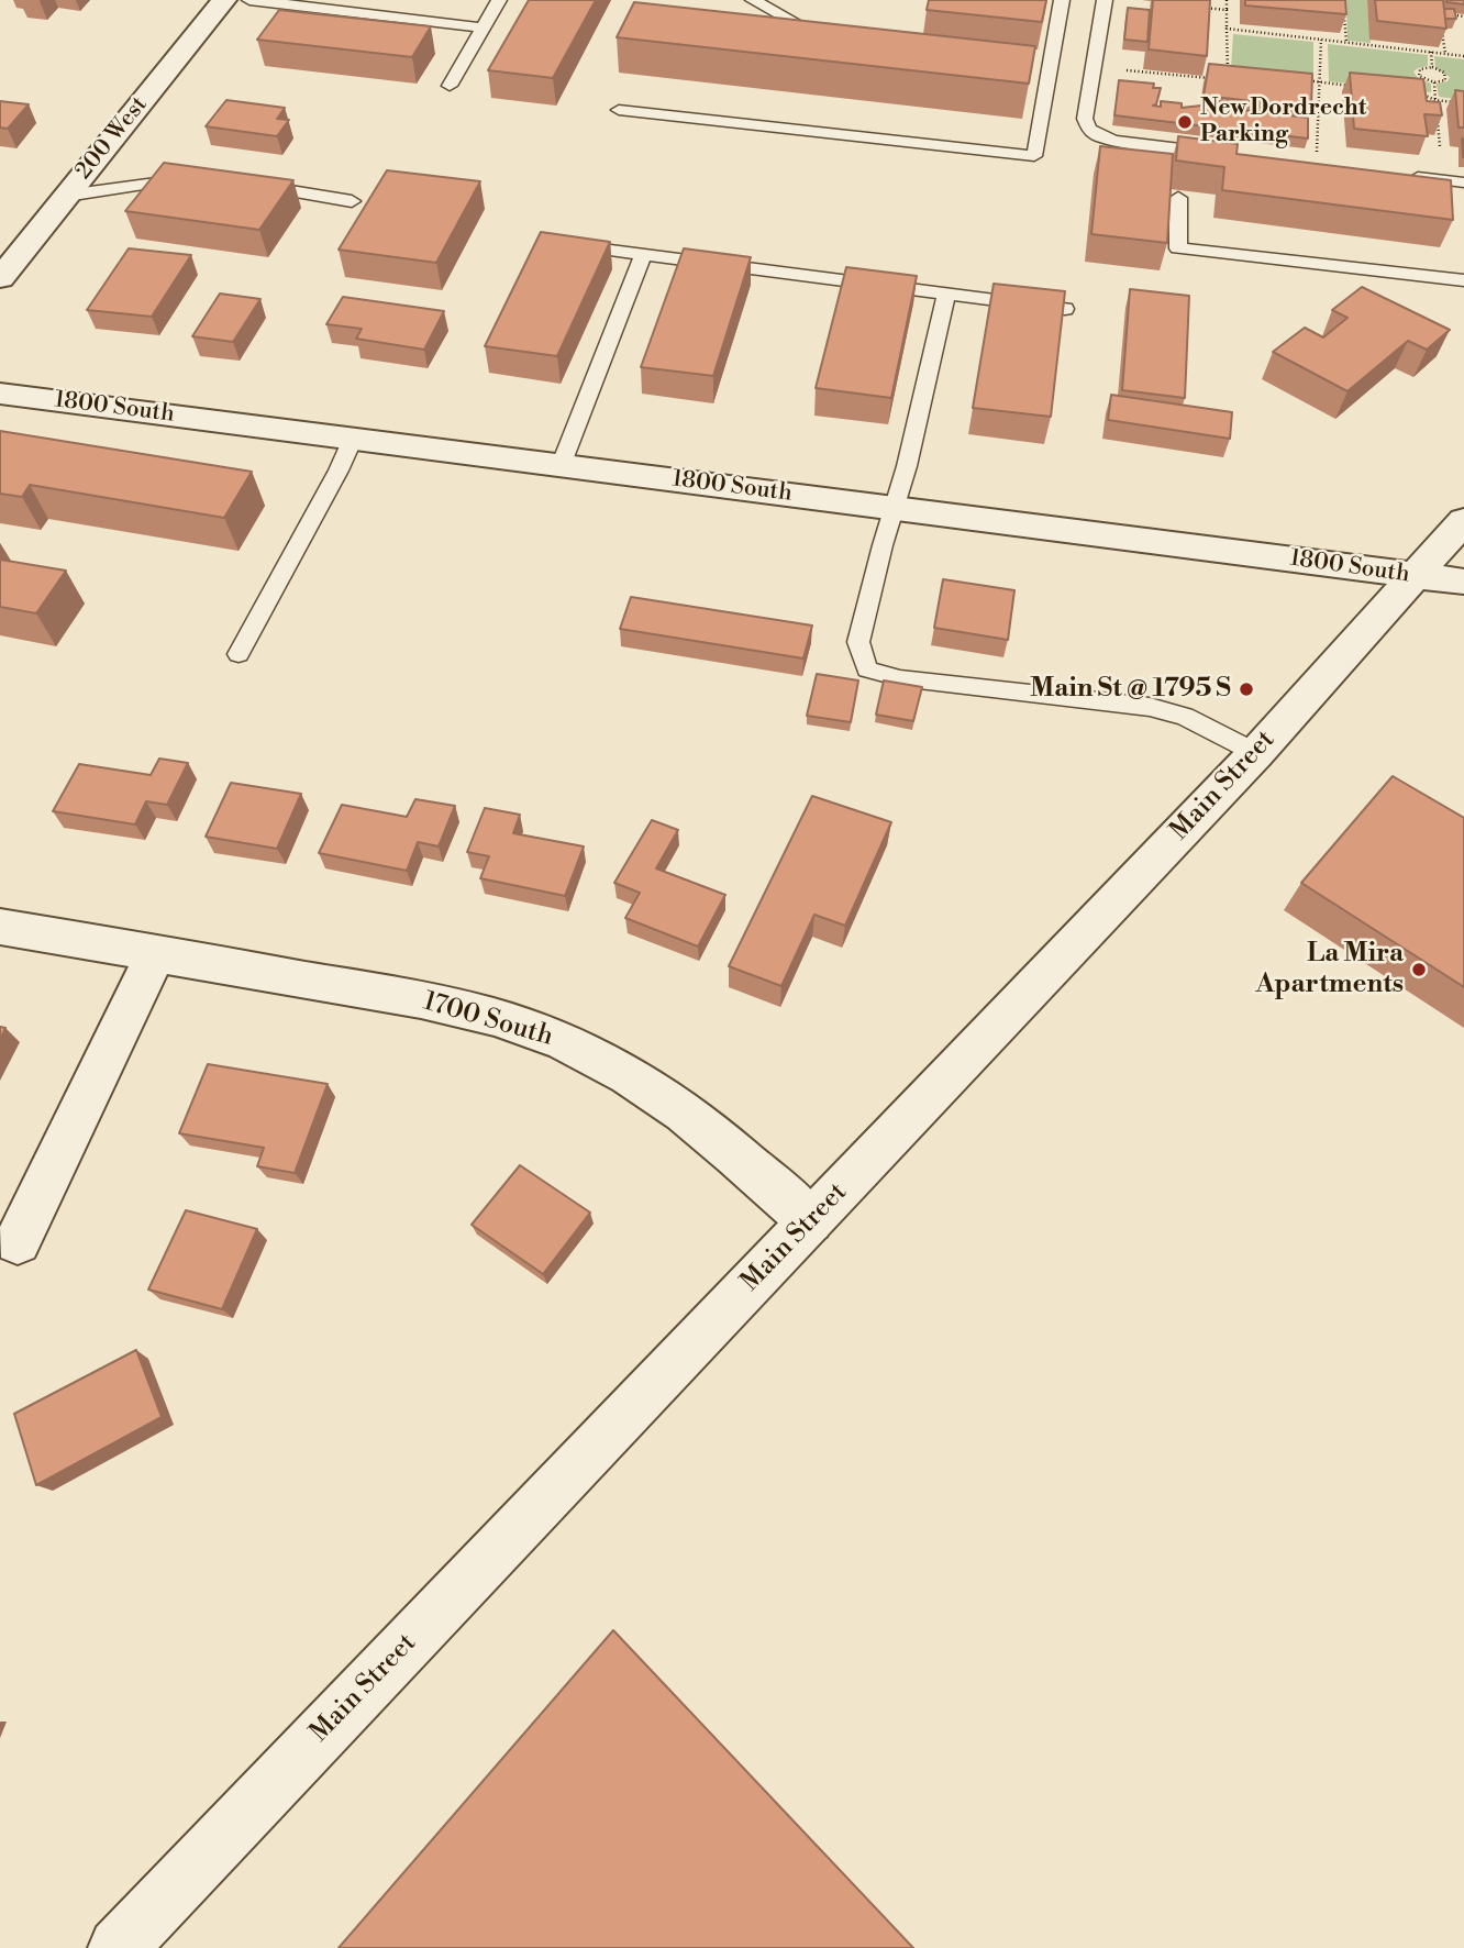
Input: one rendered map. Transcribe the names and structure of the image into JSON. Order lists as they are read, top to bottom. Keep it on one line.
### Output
{"streets":{"street":["200 West","1800 South","Main Street","1700 South"]},"crossings":[["1800 South","Main Street"],["Main Street","1700 South"]],"places":["New Dordrecht Parking","Main St @ 1795 S","La Mira Apartments"]}
